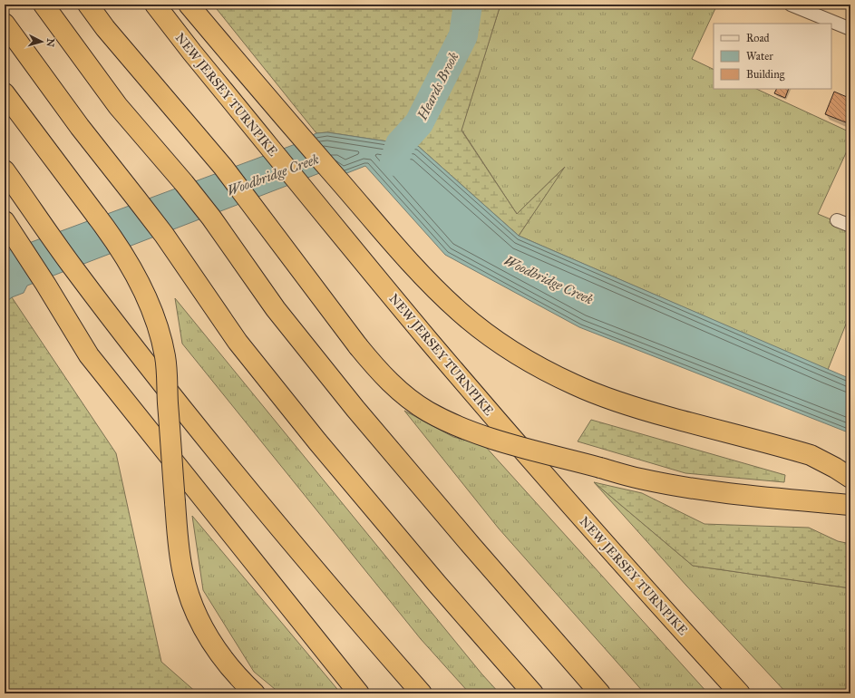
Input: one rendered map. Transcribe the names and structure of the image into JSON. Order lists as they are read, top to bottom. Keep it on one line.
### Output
{"streets":{"highway":["NEW JERSEY TURNPIKE"]},"water":["Heards Brook","Woodbridge Creek"],"legend":["Road","Water","Building"],"north":"right"}
